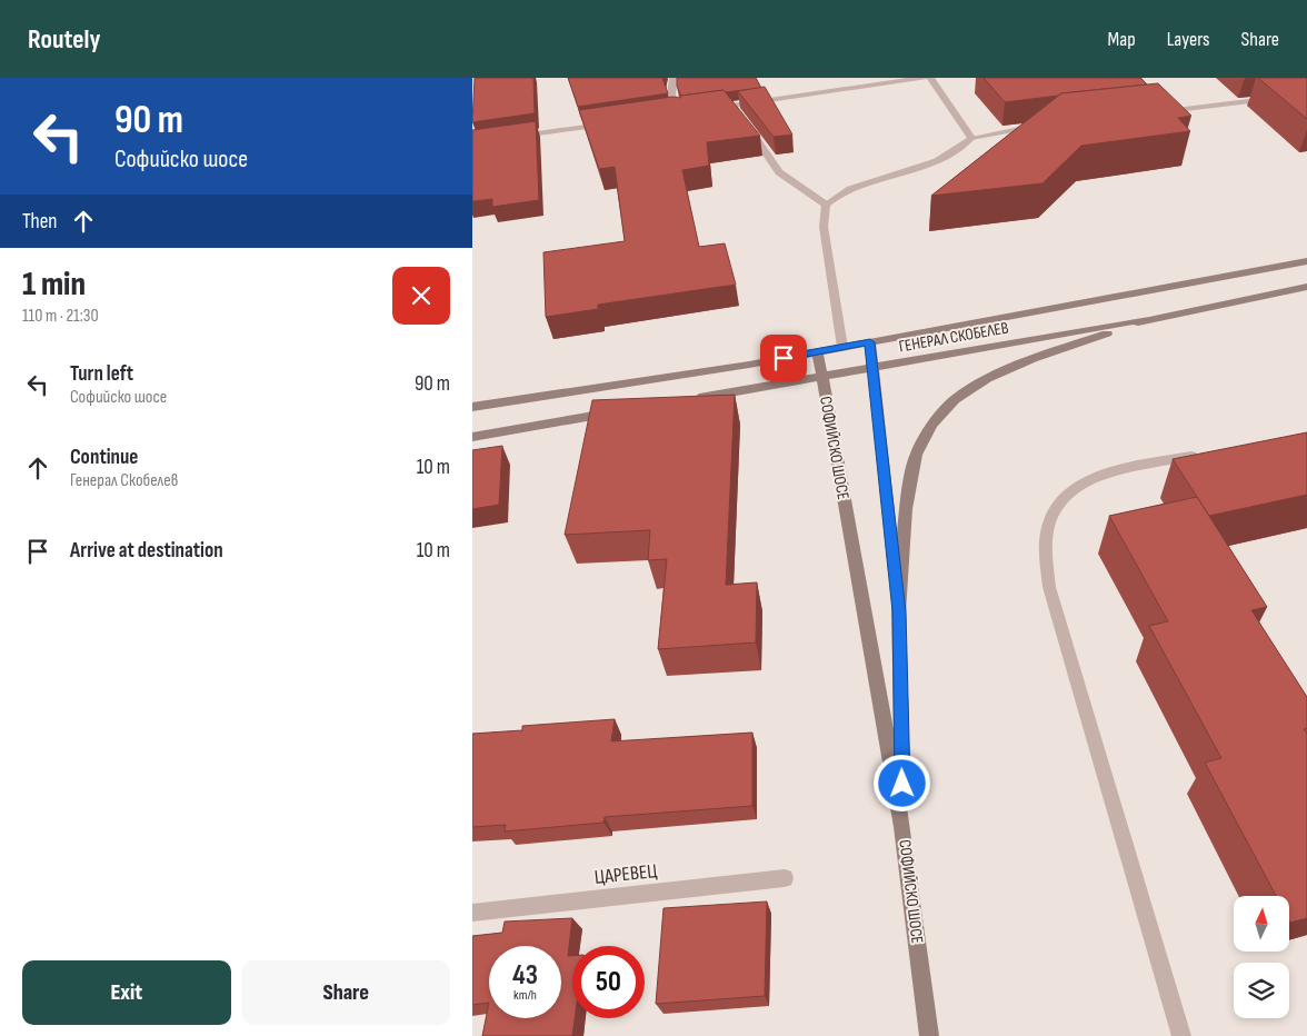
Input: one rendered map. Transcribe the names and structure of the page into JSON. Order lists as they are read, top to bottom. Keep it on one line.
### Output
{"streets":{"main road":["ГЕНЕРАЛ СКОБЕЛЕВ","СОФИЙСКО ШОСЕ"],"street":["ЦАРЕВЕЦ"]},"crossings":[["ГЕНЕРАЛ СКОБЕЛЕВ","СОФИЙСКО ШОСЕ"]],"north":"top","page":{"header":"Routely","nav":["Map","Layers","Share"],"turn":["90 m","Софийско шосе"],"then":"Then","heading":["1 min","110 m · 21:30"],"list":[{"name":"Turn left","note":"Софийско шосе","value":"90 m"},{"name":"Continue","note":"Генерал Скобелев","value":"10 m"},{"name":"Arrive at destination","value":"10 m"}],"speed":"43 km/h","limit":"50","buttons":["Exit","Share"]}}
